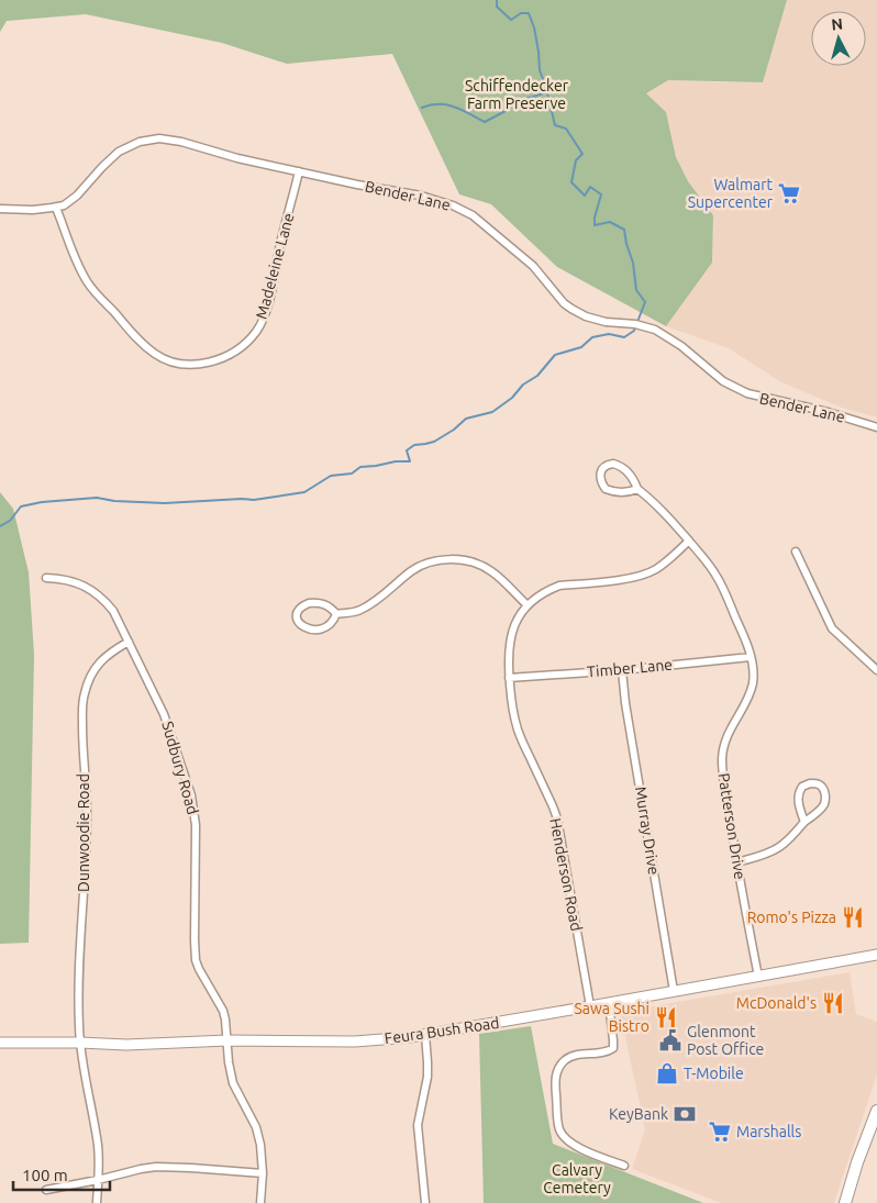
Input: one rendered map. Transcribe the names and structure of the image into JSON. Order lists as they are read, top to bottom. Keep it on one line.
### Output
{"streets":{"main road":["Feura Bush Road"],"street":["Bender Lane","Madeleine Lane","Timber Lane","Sudbury Road","Patterson Drive","Murray Drive","Dunwoodie Road","Henderson Road"]},"crossings":[["Bender Lane","Madeleine Lane"],["Timber Lane","Patterson Drive"],["Timber Lane","Murray Drive"],["Timber Lane","Henderson Road"],["Sudbury Road","Dunwoodie Road"],["Sudbury Road","Feura Bush Road"],["Patterson Drive","Henderson Road"],["Patterson Drive","Feura Bush Road"],["Murray Drive","Feura Bush Road"],["Dunwoodie Road","Feura Bush Road"],["Henderson Road","Feura Bush Road"]],"parks":["Schiffendecker Farm Preserve","Calvary Cemetery"],"places":{"supermarket":["Walmart Supercenter","Marshalls"],"restaurant":["Romo's Pizza","McDonald's","Sawa Sushi Bistro"],"public building":["Glenmont Post Office"],"shop":["T-Mobile"],"bank":["KeyBank"]},"scale_bar":"100 m","north":"top"}
